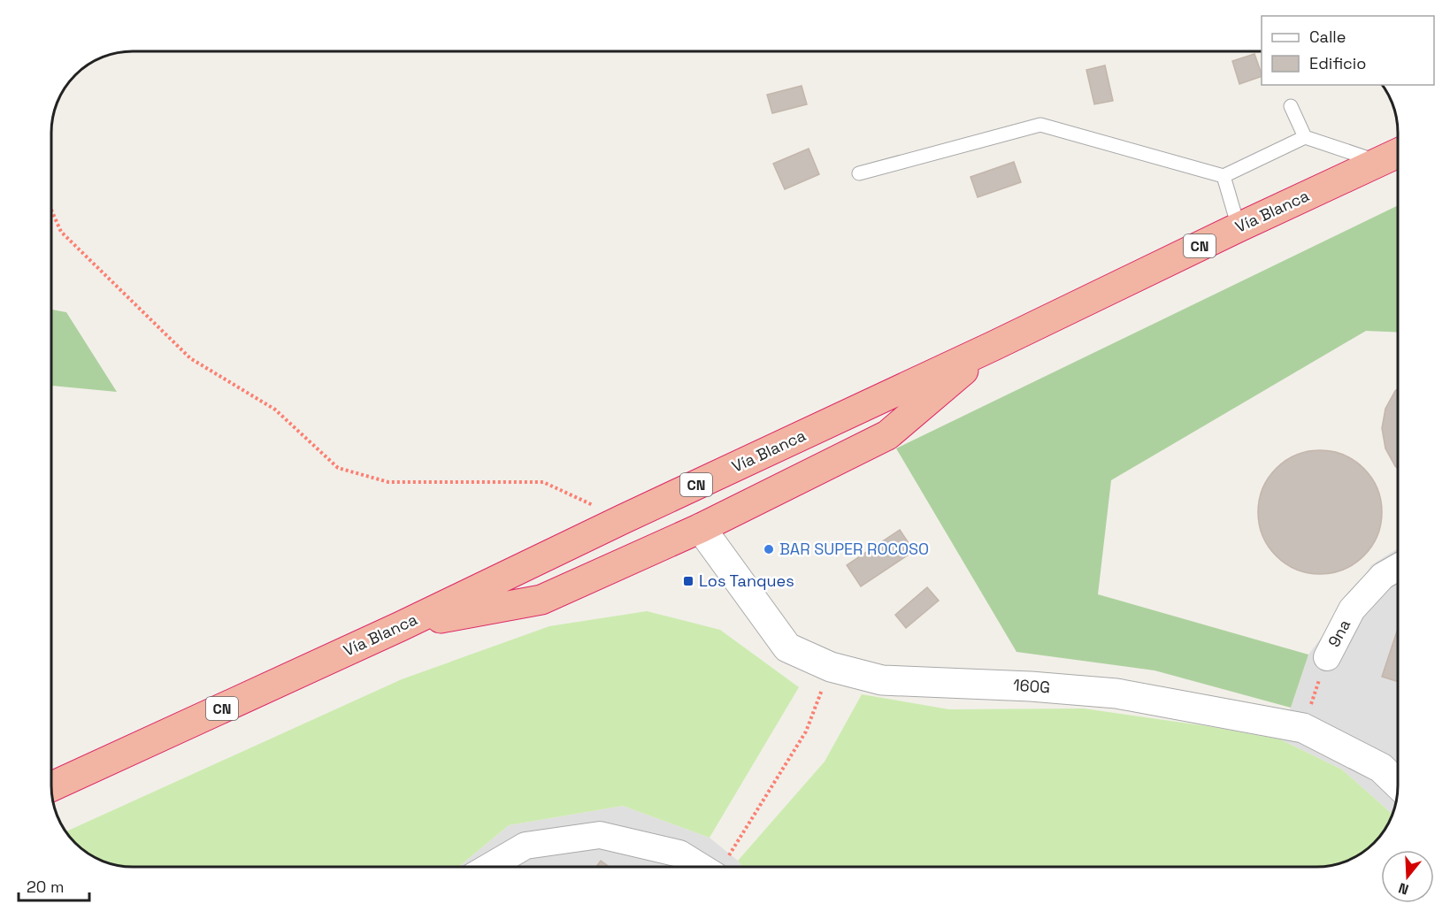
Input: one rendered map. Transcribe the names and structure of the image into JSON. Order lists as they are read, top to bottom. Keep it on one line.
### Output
{"streets":{"highway":["Vía Blanca","CN"],"street":["9na","160G"]},"crossings":[["9na","160G"]],"places":{"other":["BAR SUPER ROCOSO"],"transit":["Los Tanques"]},"legend":["Calle","Edificio"],"scale_bar":"20 m","north":"bottom"}
